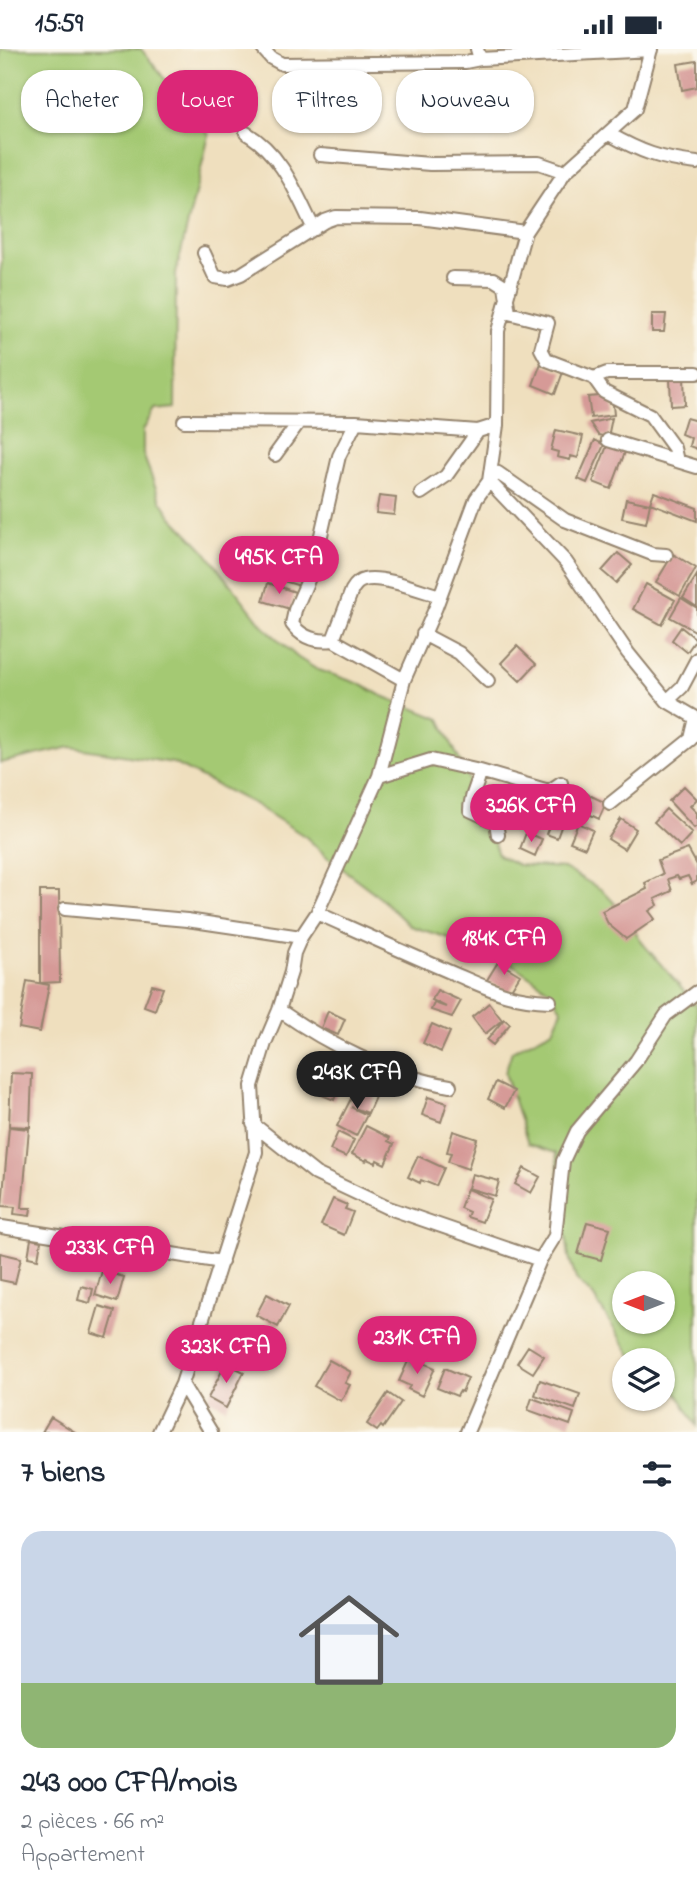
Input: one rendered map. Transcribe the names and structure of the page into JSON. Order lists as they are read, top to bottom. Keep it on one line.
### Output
{"north":"left","page":{"status":"15:59","chip":["Acheter","Louer","Filtres","Nouveau"],"price":["495K CFA","326K CFA","184K CFA","243K CFA","233K CFA","231K CFA","323K CFA"],"heading":"7 biens","list":[{"name":"243 000 CFA/mois","note":"2 pièces · 66 m² · Appartement"}]}}
